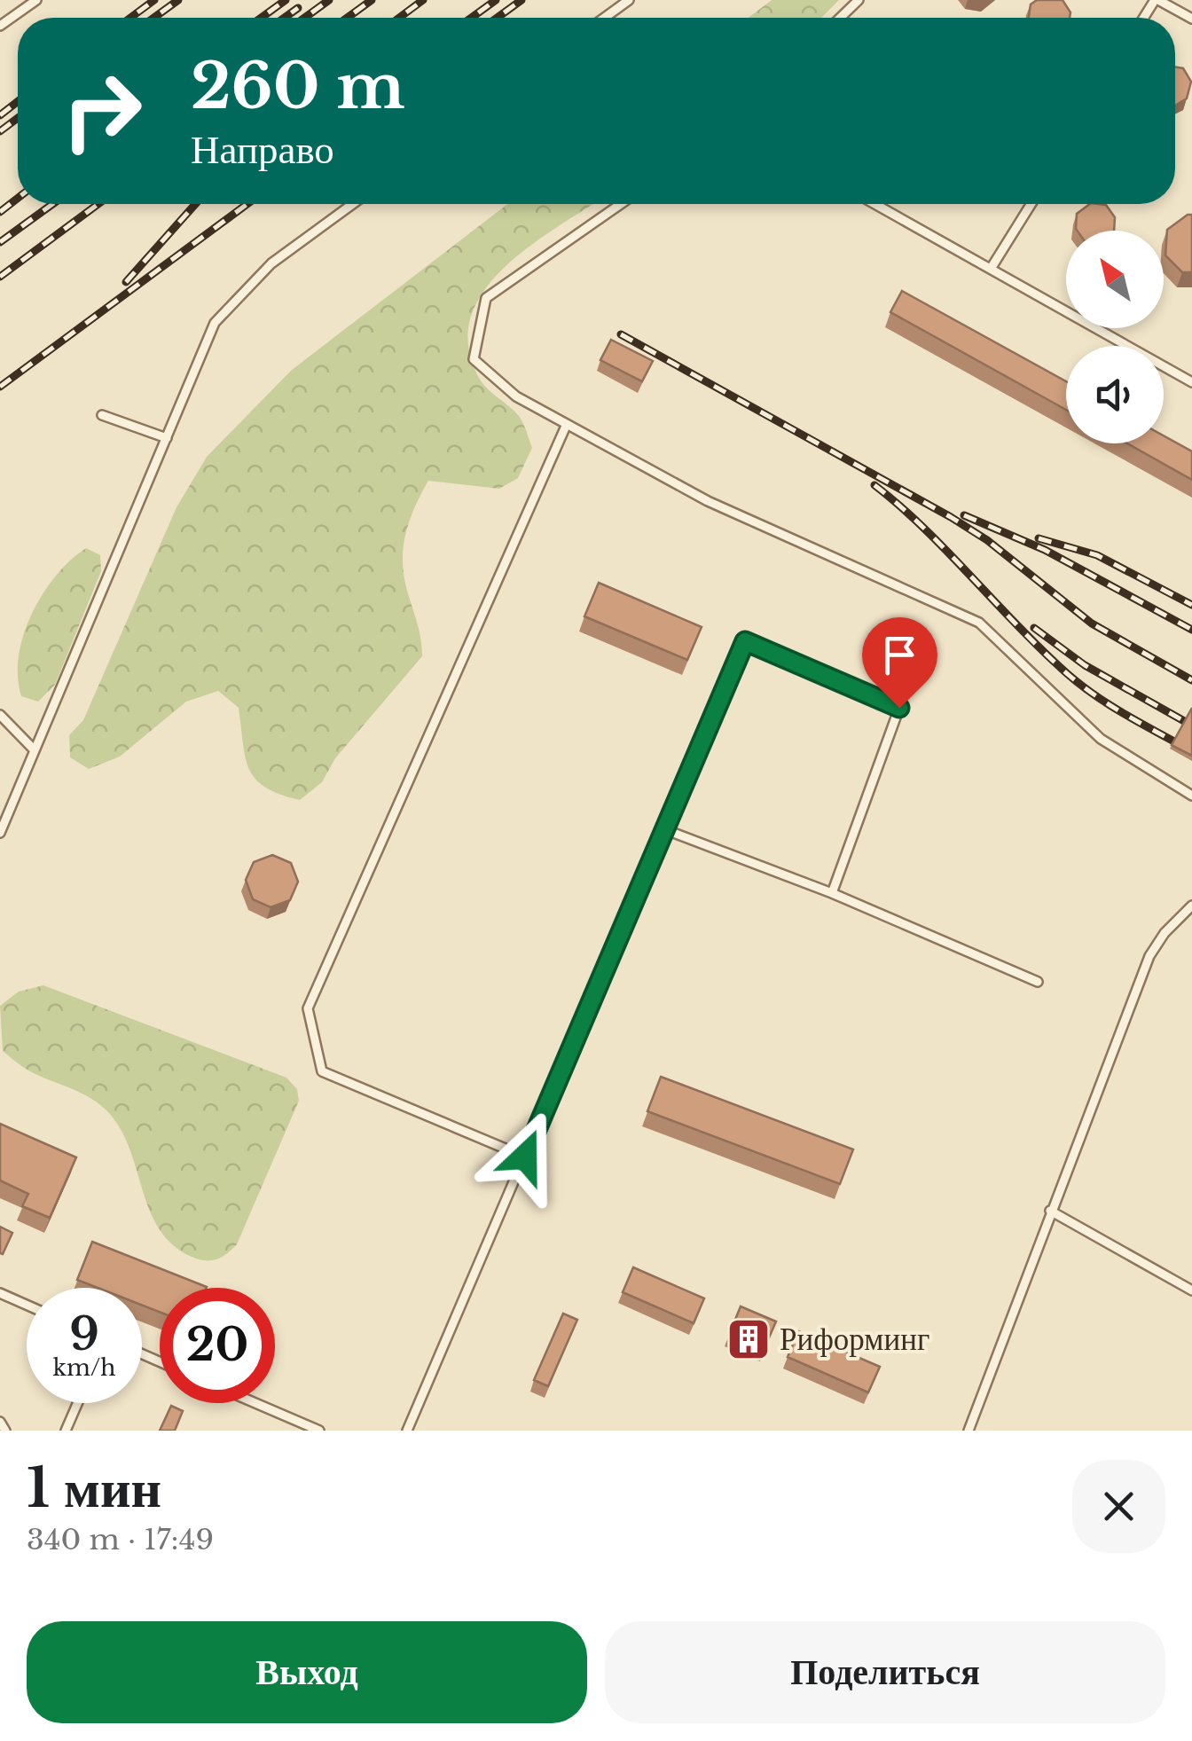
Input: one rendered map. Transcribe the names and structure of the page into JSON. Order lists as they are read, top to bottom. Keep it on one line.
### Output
{"places":{"building":["Риформинг"]},"north":"top left","page":{"turn":["260 m","Направо"],"speed":"9 km/h","limit":"20","heading":["1 мин","340 m · 17:49"],"buttons":["Выход","Поделиться"]}}
